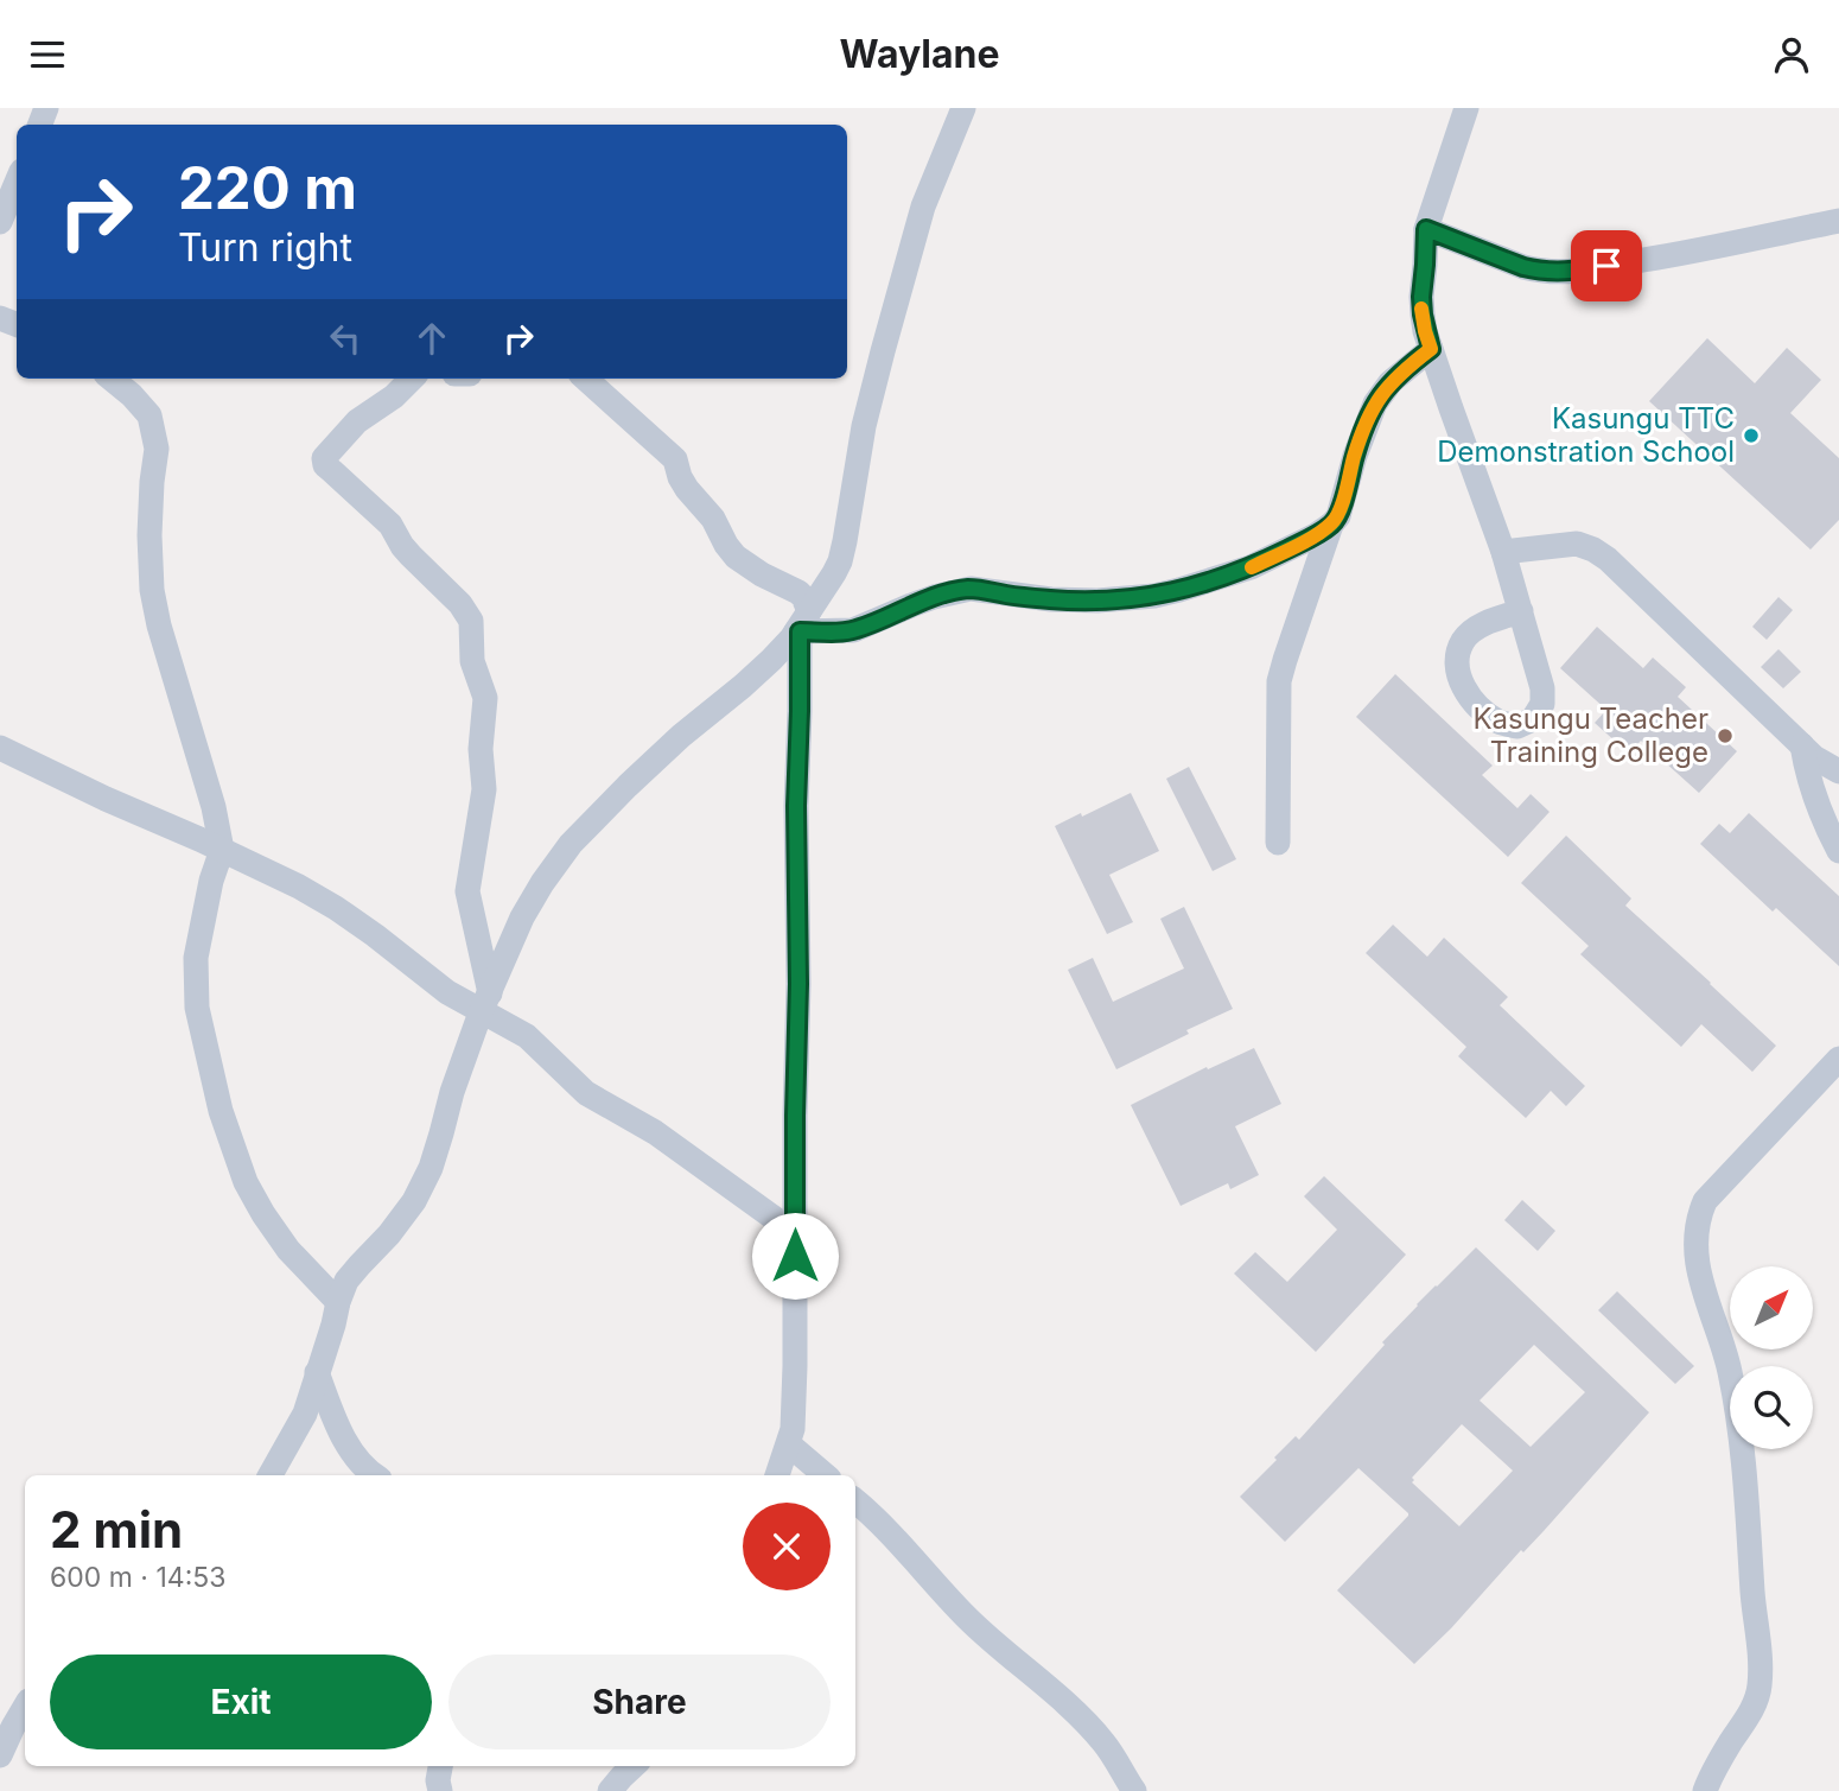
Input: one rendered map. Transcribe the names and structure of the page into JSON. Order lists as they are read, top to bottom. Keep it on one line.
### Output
{"places":["Kasungu TTC Demonstration School","Kasungu Teacher Training College"],"north":"top right","page":{"header":"Waylane","turn":["220 m","Turn right"],"heading":["2 min","600 m · 14:53"],"buttons":["Exit","Share"]}}
